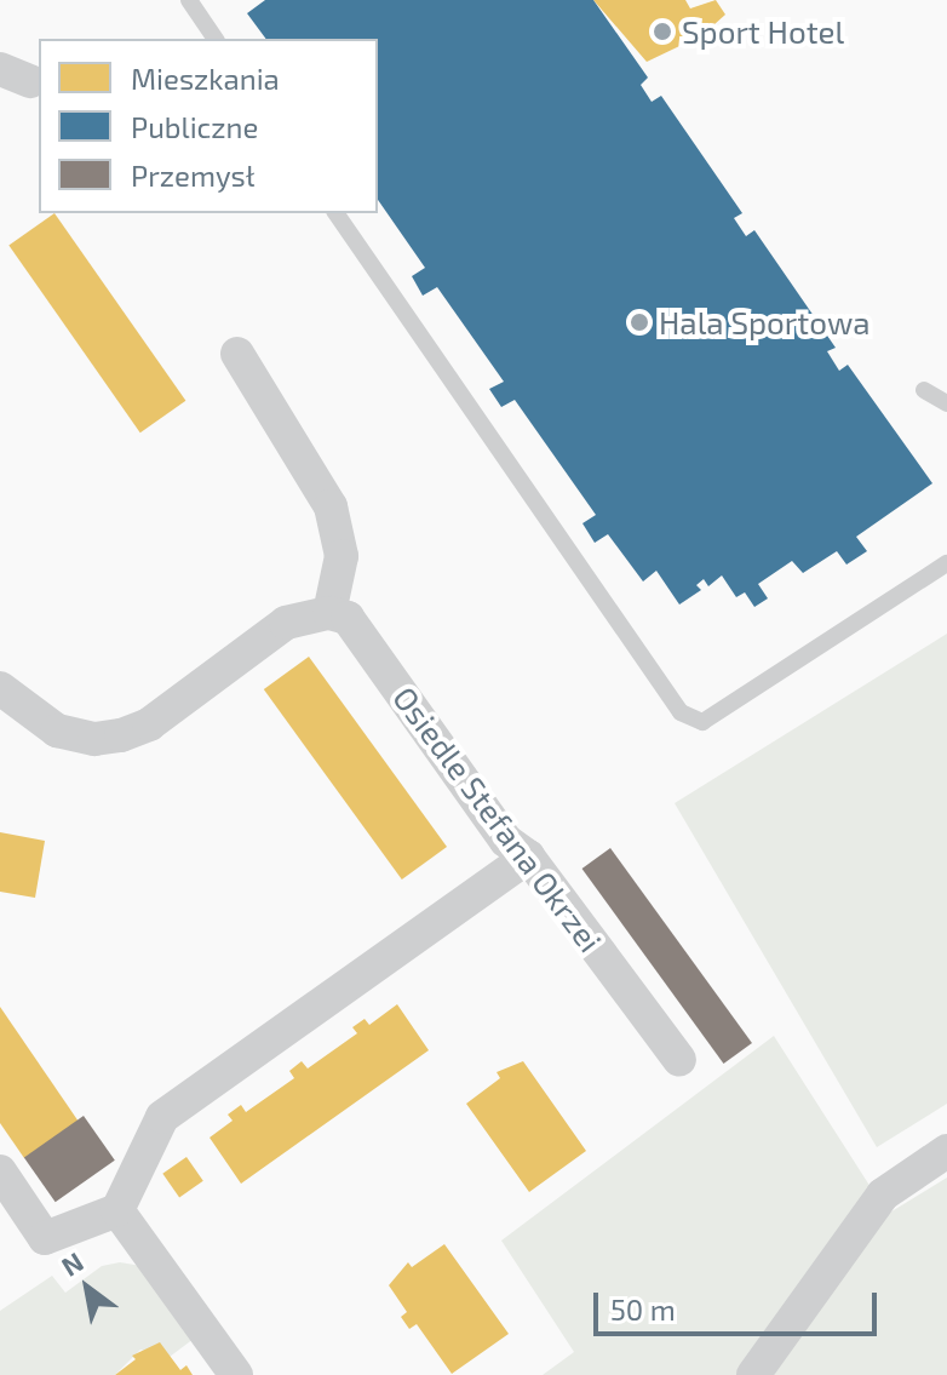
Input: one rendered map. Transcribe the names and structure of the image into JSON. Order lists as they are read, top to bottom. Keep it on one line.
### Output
{"streets":{"street":["Osiedle Stefana Okrzei"]},"places":["Sport Hotel","Hala Sportowa"],"legend":["Mieszkania","Publiczne","Przemysł"],"scale_bar":"50 m","north":"top left"}
